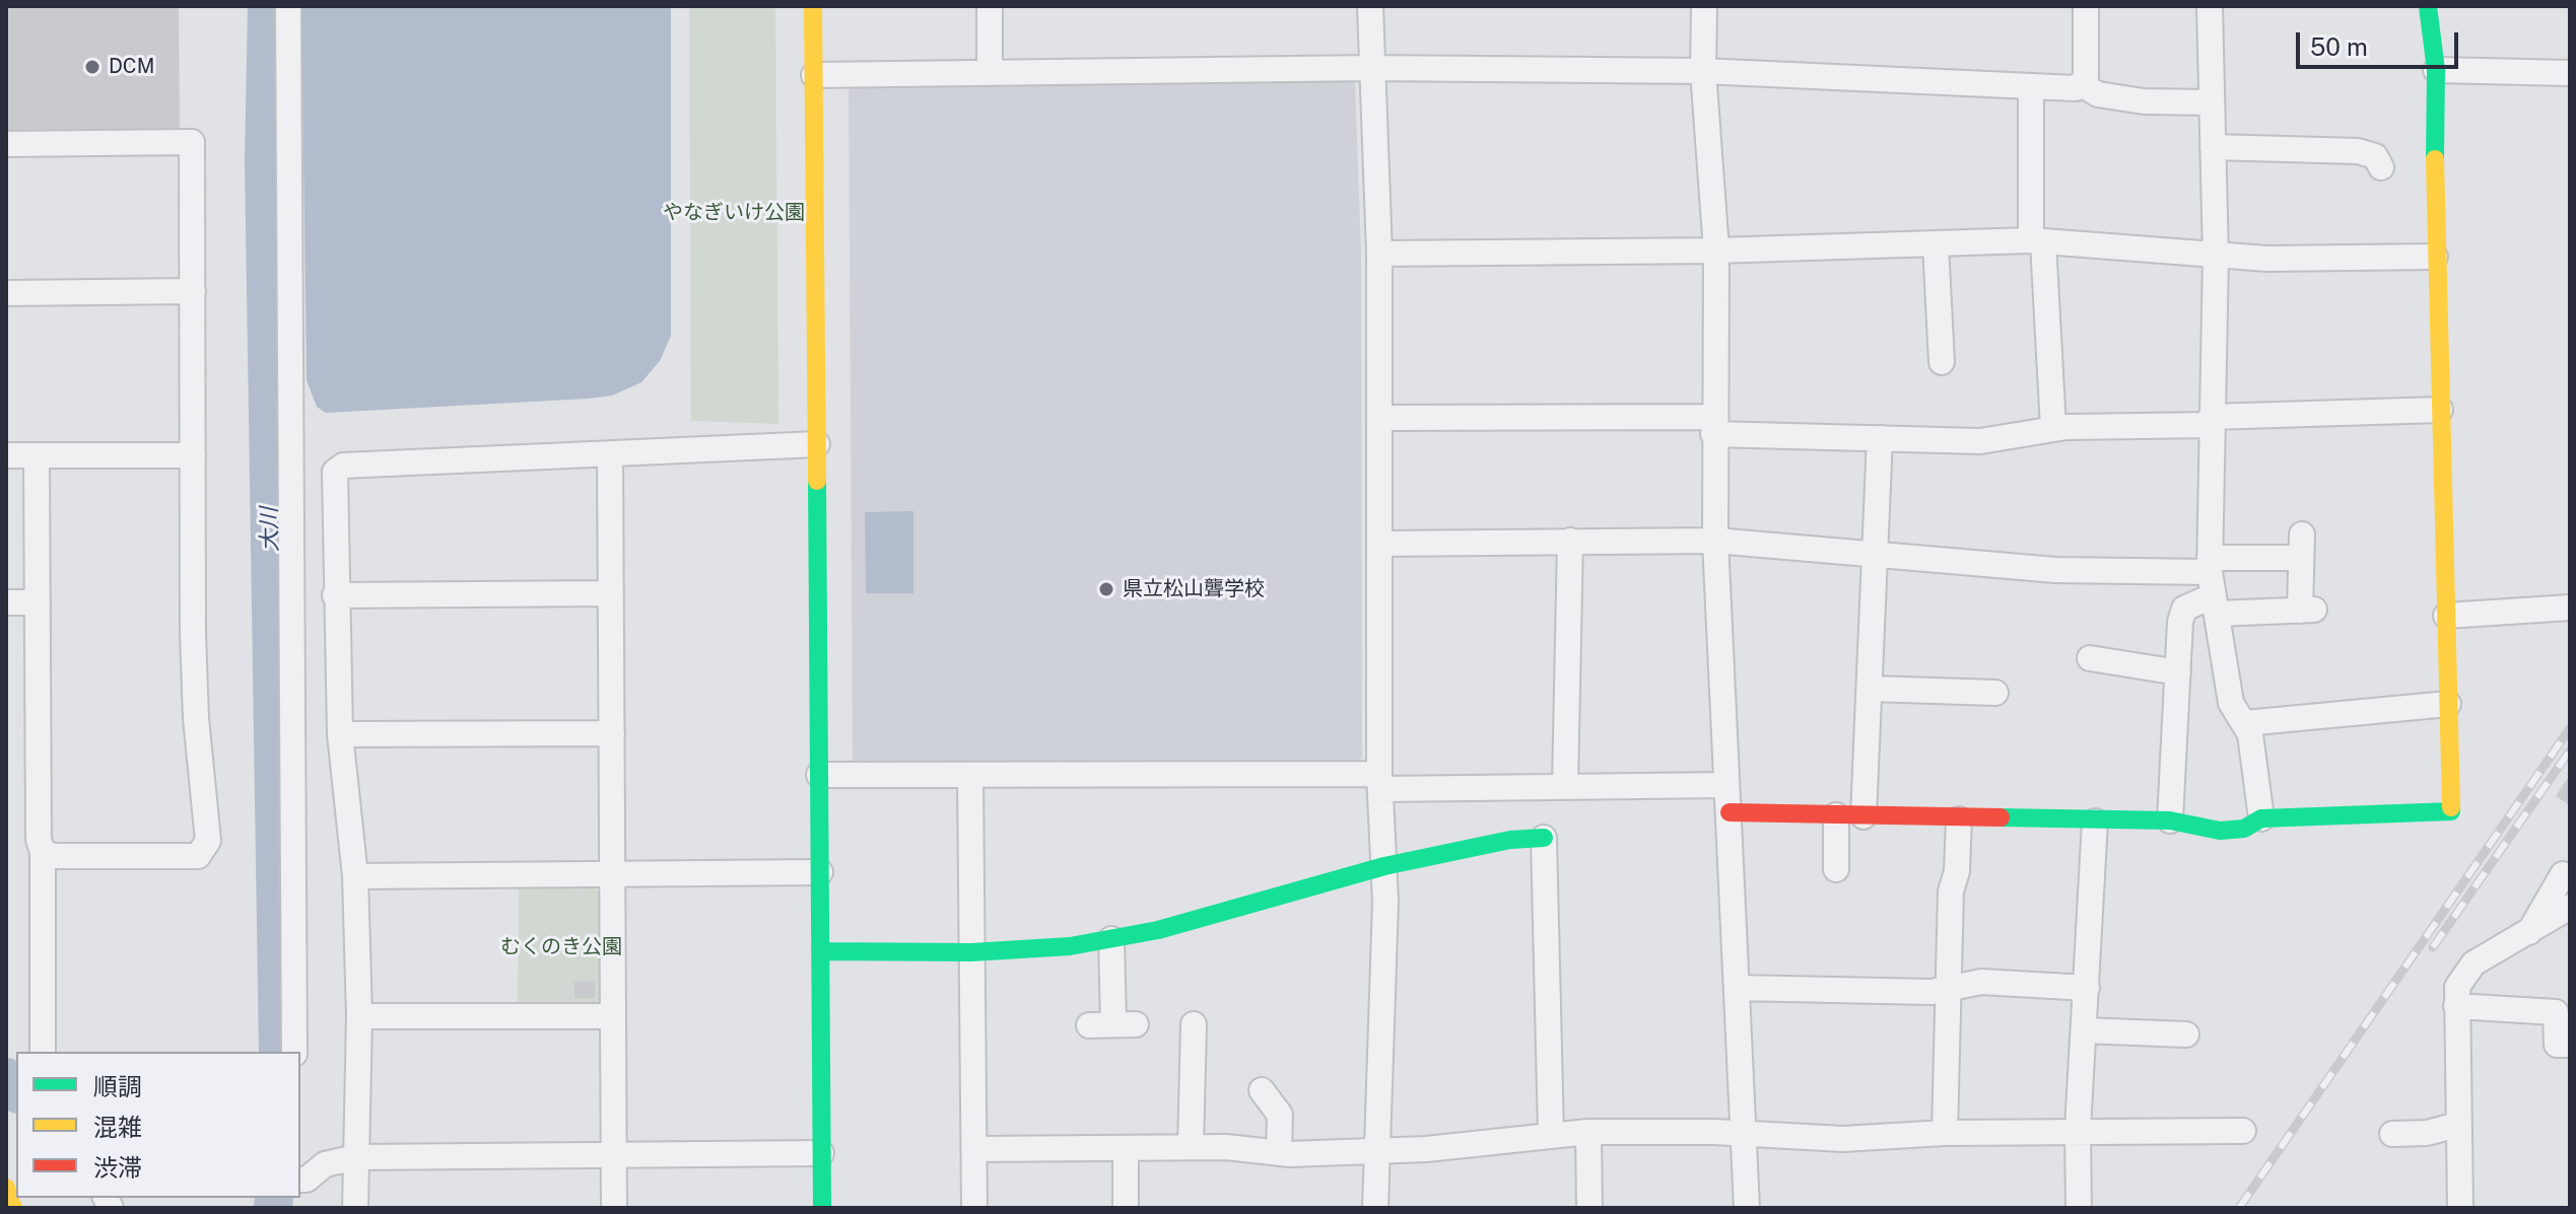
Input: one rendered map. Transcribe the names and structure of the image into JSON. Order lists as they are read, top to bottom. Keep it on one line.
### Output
{"water":["大川"],"parks":["やなぎいけ公園","むくのき公園"],"places":["DCM","県立松山聾学校"],"legend":["順調","混雑","渋滞"],"scale_bar":"50 m"}
